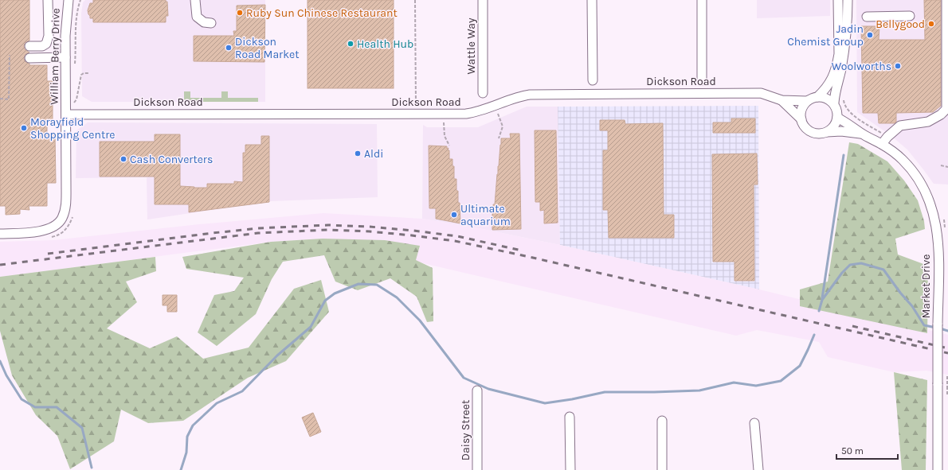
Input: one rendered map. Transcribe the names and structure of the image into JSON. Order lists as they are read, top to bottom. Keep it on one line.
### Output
{"streets":{"street":["Wattle Way","William Berry Drive","Dickson Road","Market Drive","Daisy Street"]},"crossings":[["William Berry Drive","Dickson Road"],["Dickson Road","Market Drive"]],"places":["Ruby Sun Chinese Restaurant","Bellygood","Jadin Chemist Group","Health Hub","Dickson Road Market","Woolworths","Morayfield Shopping Centre","Aldi","Cash Converters","Ultimate aquarium"],"scale_bar":"50 m"}
